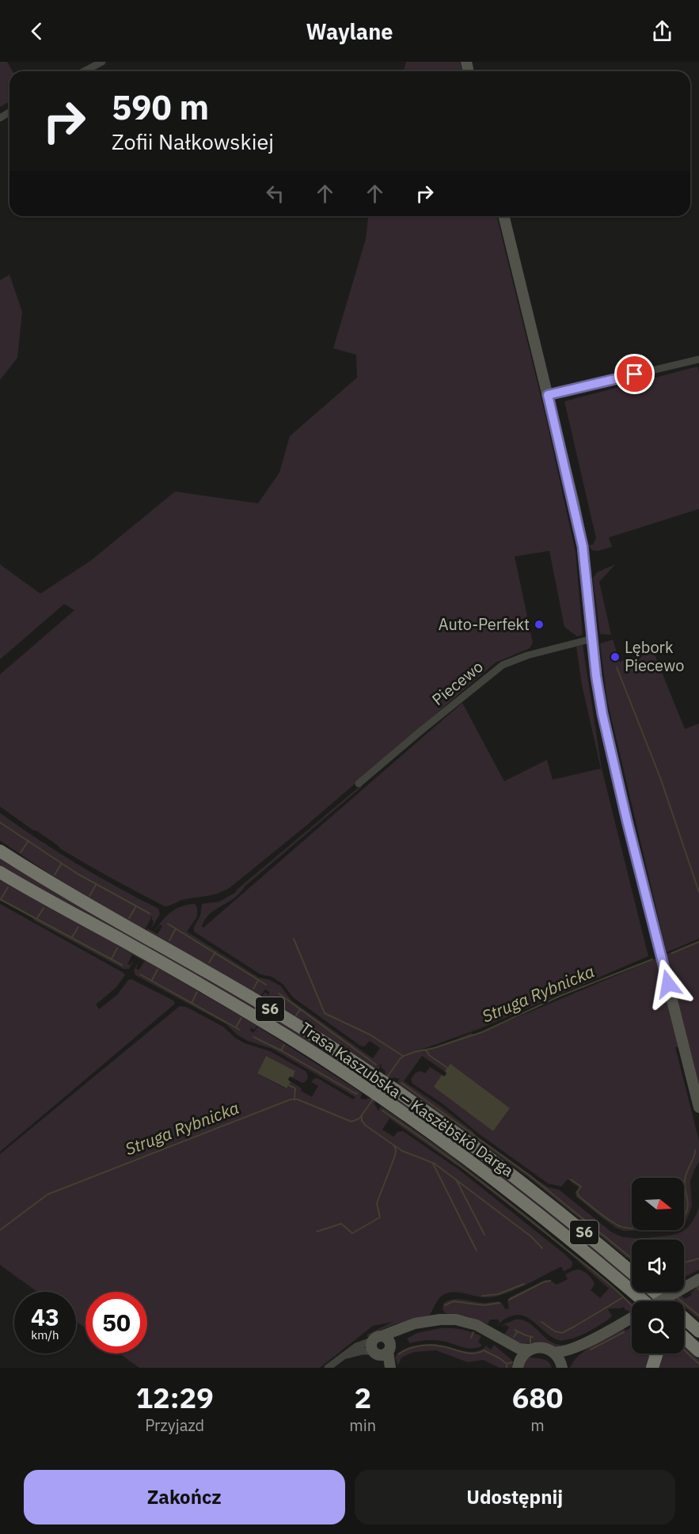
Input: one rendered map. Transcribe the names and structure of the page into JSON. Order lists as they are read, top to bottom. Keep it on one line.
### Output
{"streets":{"highway":["S6","Trasa Kaszubska – Kaszëbskô Darga"],"street":["Piecewo"]},"water":["Struga Rybnicka"],"places":["Auto-Perfekt","Lębork Piecewo"],"north":"right","page":{"header":"Waylane","turn":["590 m","Zofii Nałkowskiej"],"speed":"43 km/h","limit":"50","eta":["12:29","Przyjazd","2","min","680","m"],"buttons":["Zakończ","Udostępnij"]}}
